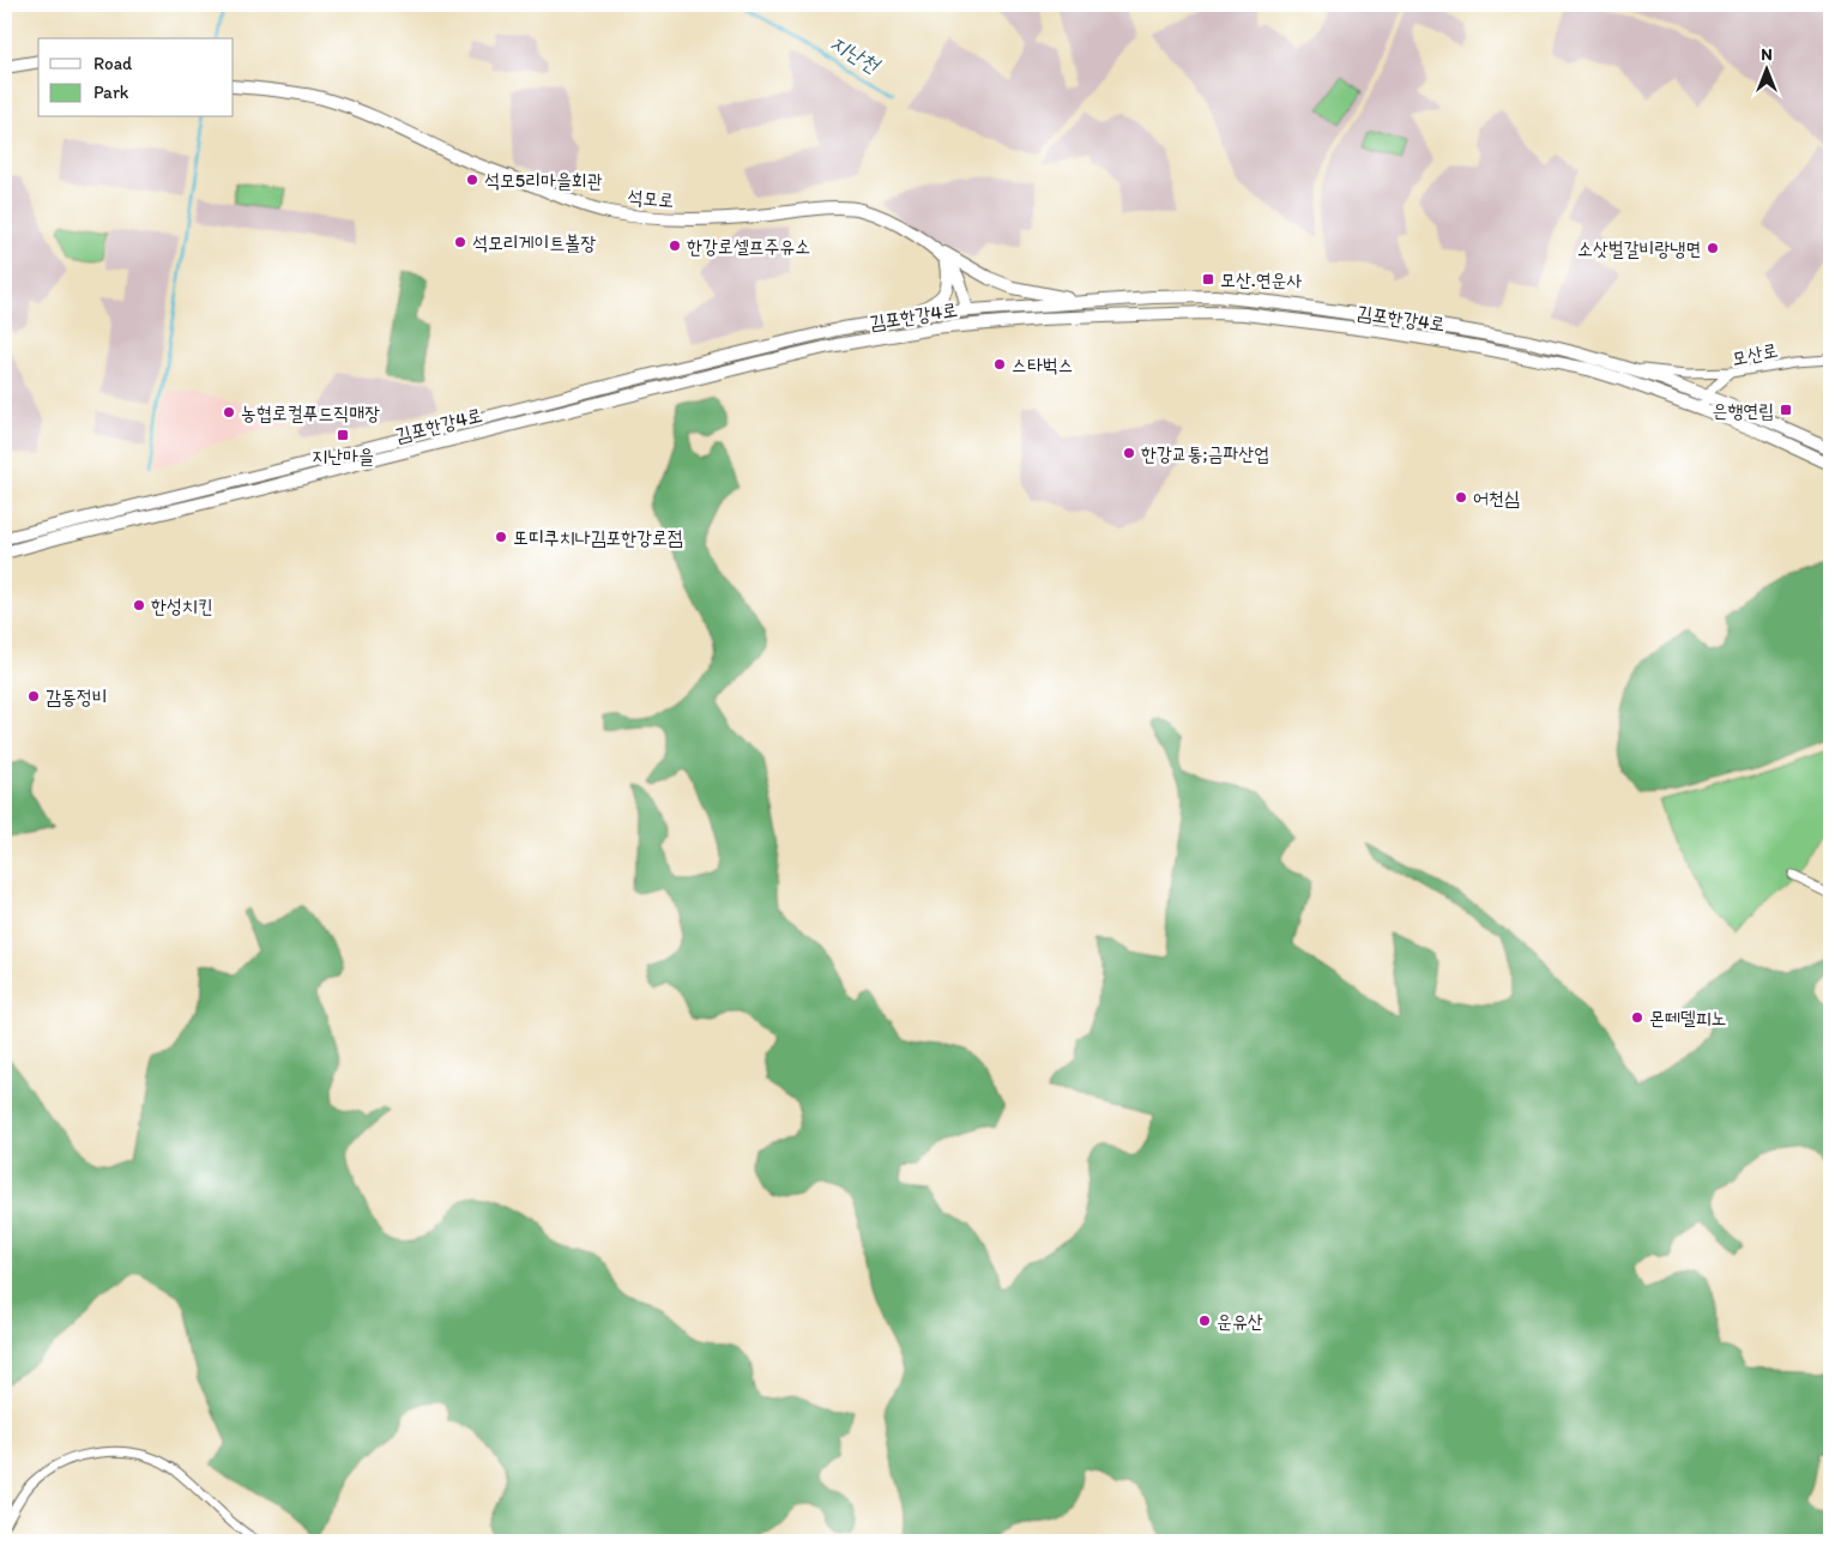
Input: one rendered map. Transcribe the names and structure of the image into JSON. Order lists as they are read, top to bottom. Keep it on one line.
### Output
{"streets":{"street":["석모로","김포한강4로","모산로"]},"crossings":[["석모로","김포한강4로"],["김포한강4로","모산로"]],"water":["지난천"],"places":{"other":["석모5리마을회관","석모리게이트볼장","한강로셀프주유소","소삿벌갈비랑냉면","스타벅스","농협로컬푸드직매장","한강교통;금파산업","어천심","또띠쿠치나김포한강로점","한성치킨","감동정비","몬떼델피노","운유산"],"transit":["모산.연운사","은행연립","지난마을"]},"legend":["Road","Park"],"north":"top"}
